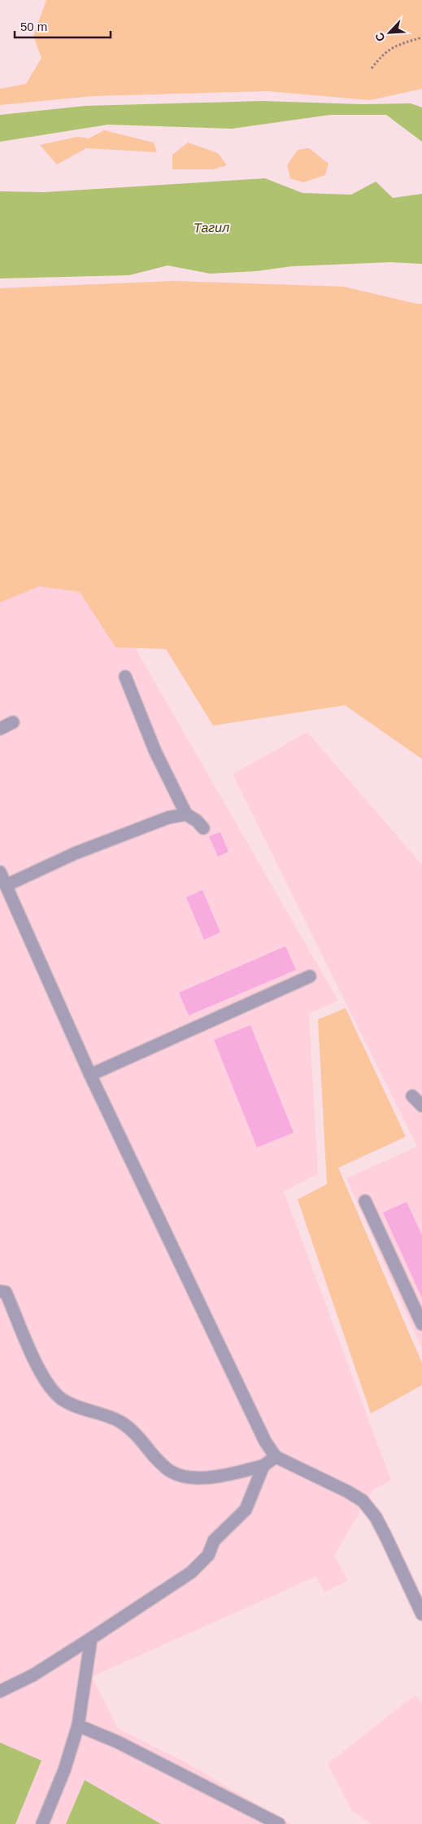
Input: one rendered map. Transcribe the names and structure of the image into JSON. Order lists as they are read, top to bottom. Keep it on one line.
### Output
{"water":["Тагил"],"scale_bar":"50 m","north":"bottom left"}
